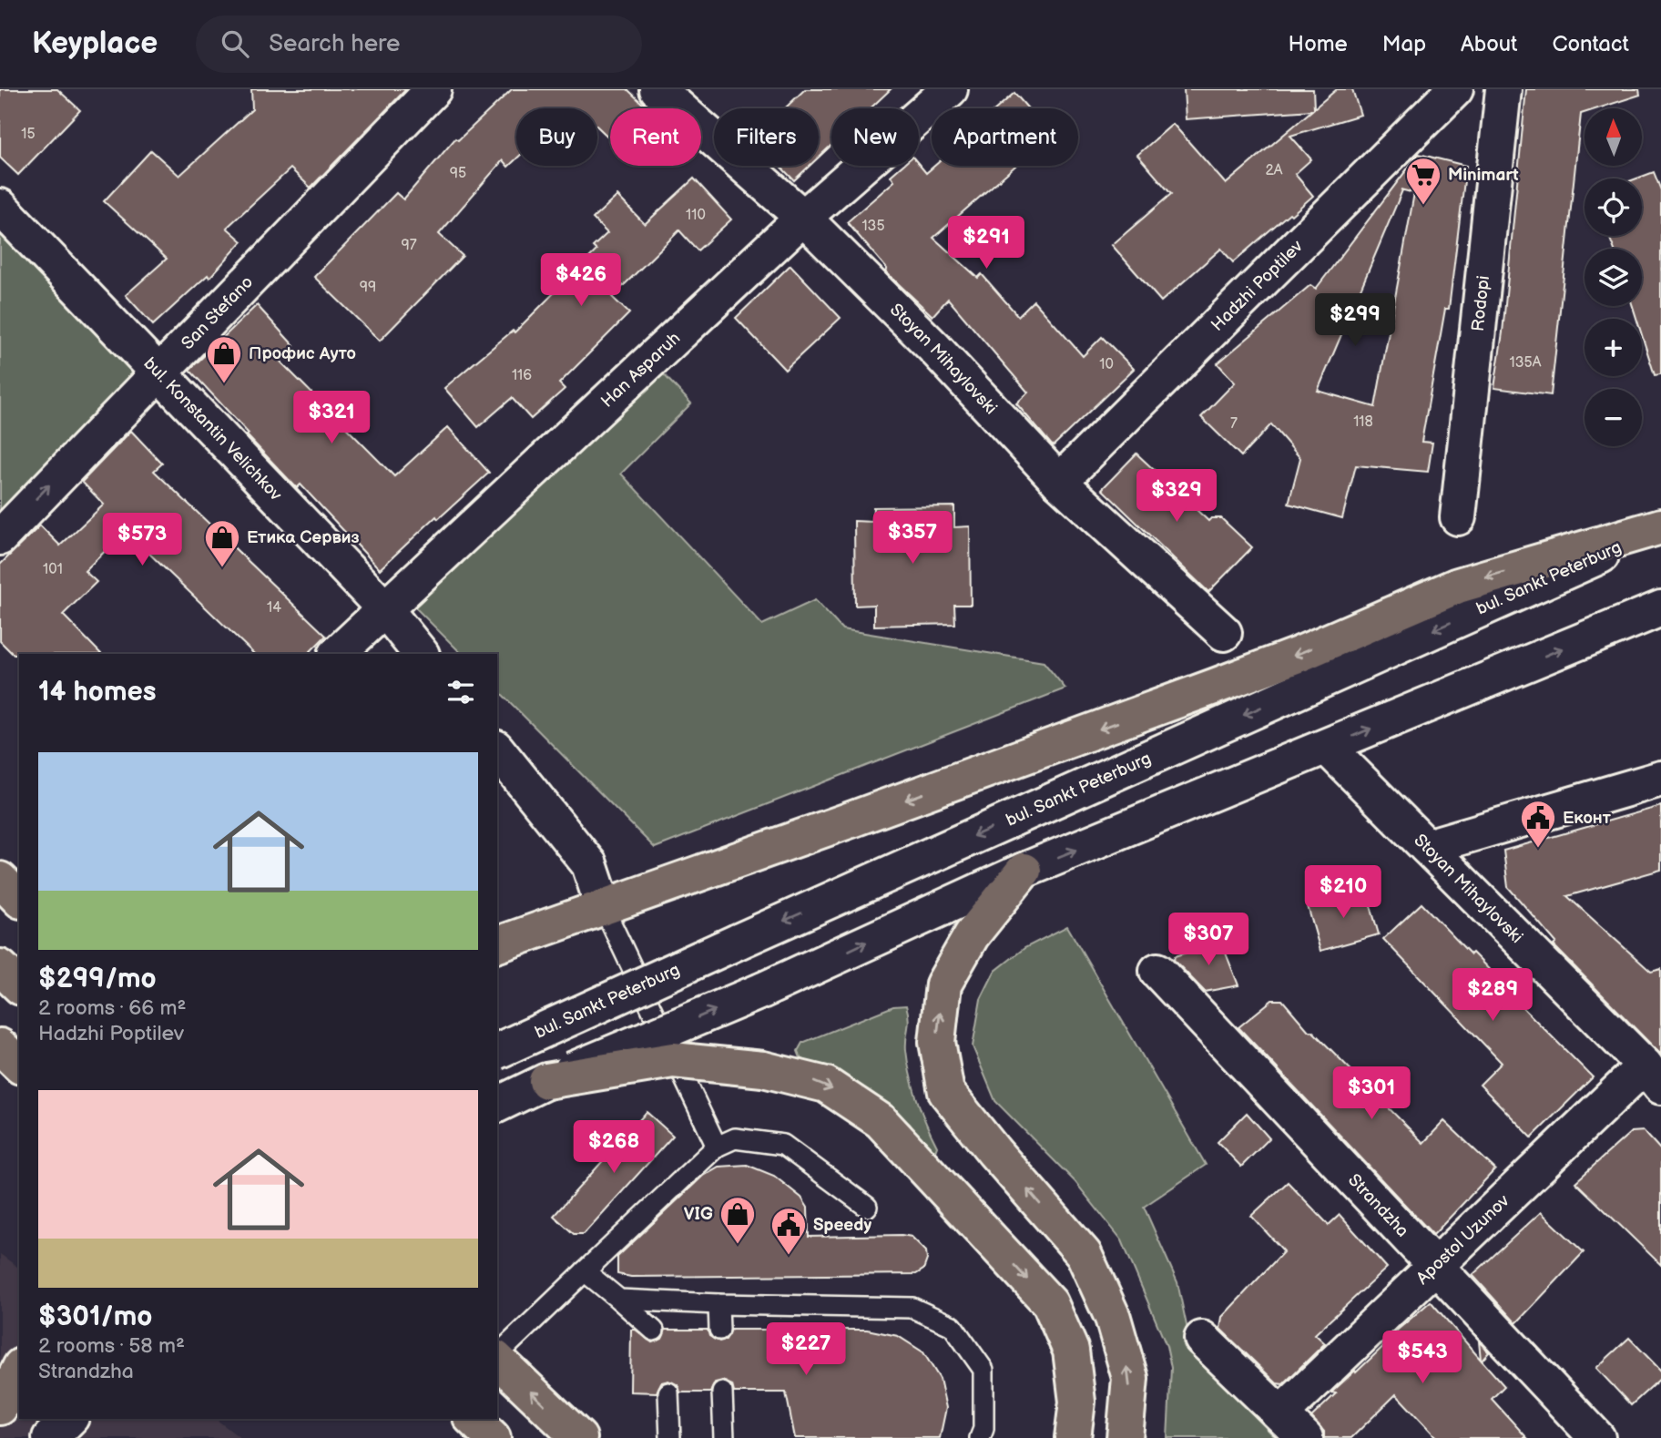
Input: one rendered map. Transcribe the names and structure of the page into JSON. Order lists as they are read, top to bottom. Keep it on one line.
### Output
{"streets":{"street":["Hadzhi Poptilev","Rodopi","San Stefano","Stoyan Mihaylovski","Han Asparuh","bul. Konstantin Velichkov","bul. Sankt Peterburg","Strandzha","Apostol Uzunov"]},"crossings":[["Hadzhi Poptilev","Stoyan Mihaylovski"],["San Stefano","bul. Konstantin Velichkov"],["Stoyan Mihaylovski","Han Asparuh"],["Stoyan Mihaylovski","Apostol Uzunov"],["Han Asparuh","bul. Konstantin Velichkov"],["Strandzha","Apostol Uzunov"]],"one_way":["San Stefano"],"places":{"supermarket":["Minimart"],"shop":["Профис Ауто","Етика Сервиз","VIG"],"public building":["Еконт","Speedy"]},"house_numbers":["15","2А","95","110","135","97","99","135А","10","116","118","7","101","14"],"north":"top","page":{"header":"Keyplace","search":"Search here","nav":["Home","Map","About","Contact"],"map_buttons":["+","−"],"chip":["Buy","Rent","Filters","New","Apartment"],"price":["$291","$426","$299","$321","$329","$357","$573","$210","$307","$289","$301","$268","$227","$543"],"heading":"14 homes","list":[{"name":"$299/mo","note":"2 rooms · 66 m² · Hadzhi Poptilev"},{"name":"$301/mo","note":"2 rooms · 58 m² · Strandzha"}]}}
